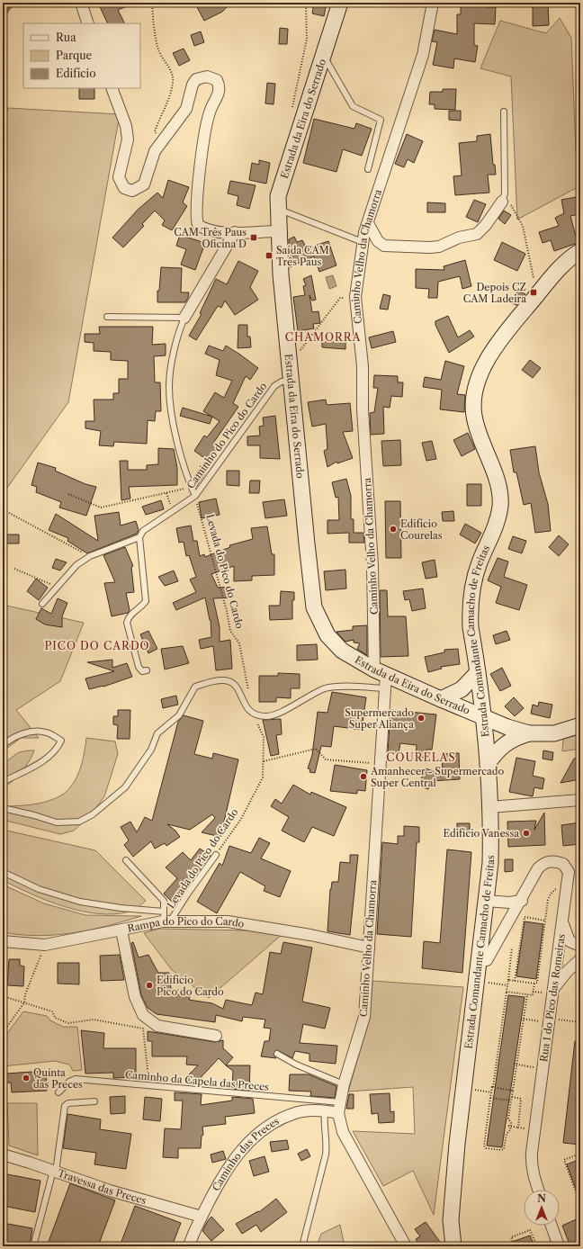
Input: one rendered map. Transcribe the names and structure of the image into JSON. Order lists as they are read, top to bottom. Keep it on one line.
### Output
{"streets":{"main road":["Estrada da Eira do Serrado","Estrada Comandante Camacho de Freitas"],"street":["Caminho Velho da Chamorra","Rampa do Pico do Cardo","Rua 1 do Pico das Romeiras","Caminho das Preces","Travessa das Preces"],"lane":["Caminho do Pico do Cardo","Levada do Pico do Cardo","Caminho da Capela das Preces"]},"crossings":[["Estrada da Eira do Serrado","Caminho Velho da Chamorra"],["Estrada da Eira do Serrado","Caminho do Pico do Cardo"],["Estrada da Eira do Serrado","Estrada Comandante Camacho de Freitas"],["Caminho Velho da Chamorra","Rampa do Pico do Cardo"],["Caminho Velho da Chamorra","Caminho da Capela das Preces"],["Caminho Velho da Chamorra","Caminho das Preces"],["Caminho do Pico do Cardo","Levada do Pico do Cardo"],["Levada do Pico do Cardo","Rampa do Pico do Cardo"],["Estrada Comandante Camacho de Freitas","Rua 1 do Pico das Romeiras"],["Caminho da Capela das Preces","Caminho das Preces"],["Caminho das Preces","Travessa das Preces"]],"districts":["CHAMORRA","PICO DO CARDO","COURELAS"],"places":{"transit":["CAM Três Paus Oficina D","Saída CAM Três Paus","Depois CZ CAM Ladeira"],"other":["Edifício Courelas","Supermercado Super Aliança","Amanhecer - Supermercado Super Central","Edifício Vanessa","Edifício Pico do Cardo","Quinta das Preces"]},"legend":["Rua","Parque","Edifício"],"north":"top"}
